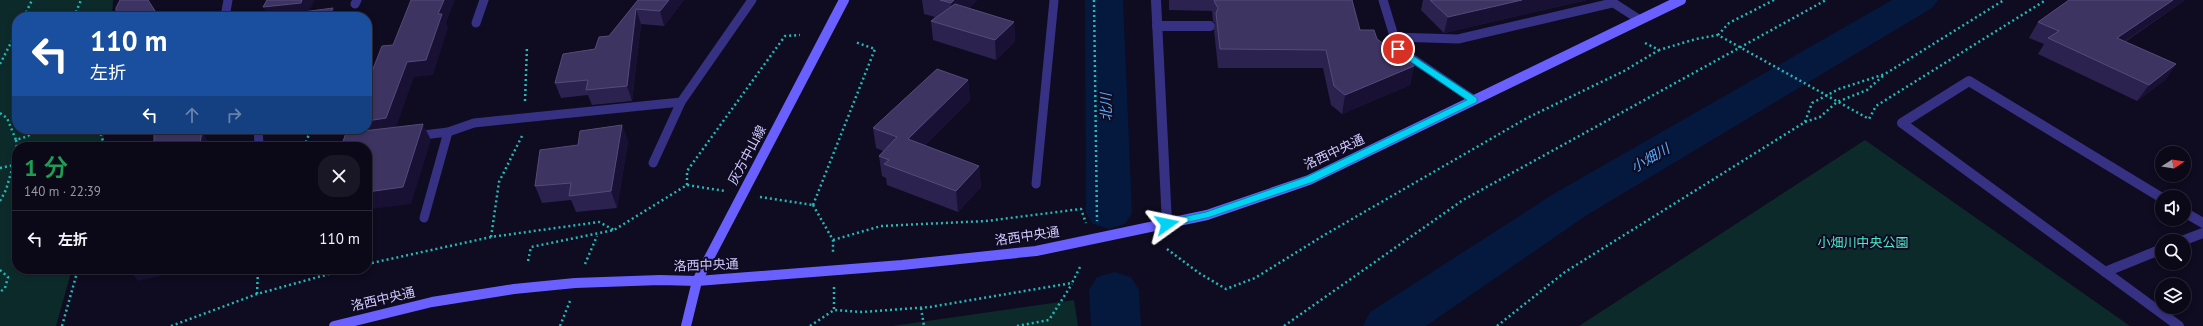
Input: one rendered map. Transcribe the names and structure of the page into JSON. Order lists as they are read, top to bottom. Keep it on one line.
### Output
{"streets":{"street":["洛西中央通","灰方中山線"]},"crossings":[["洛西中央通","灰方中山線"]],"water":["北川","小畑川"],"parks":["小畑川中央公園"],"north":"right","page":{"turn":["110 m","左折"],"heading":["1 分","140 m · 22:39"],"list":[{"name":"左折","value":"110 m"}]}}
